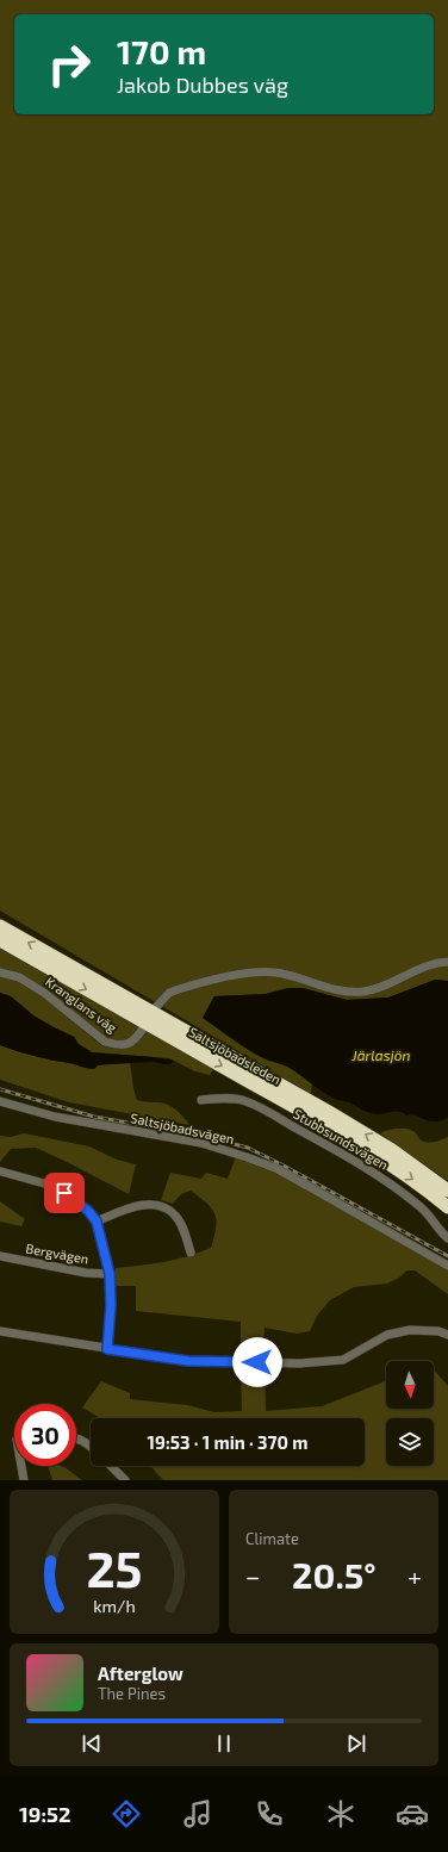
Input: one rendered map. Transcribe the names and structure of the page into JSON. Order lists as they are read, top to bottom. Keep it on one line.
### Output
{"streets":{"highway":["Saltsjöbadsleden"],"street":["Kranglans väg","Saltsjöbadsvägen","Stubbsundsvägen","Bergvägen"]},"water":["Järlasjön"],"north":"bottom","page":{"turn":["170 m","Jakob Dubbes väg"],"limit":"30","trip":"19:53 · 1 min · 370 m","tile":"Climate","heat":["−","20.5°","+"],"song":["Afterglow","The Pines"],"tabs":"19:52","gauge":["25","km/h"]}}
